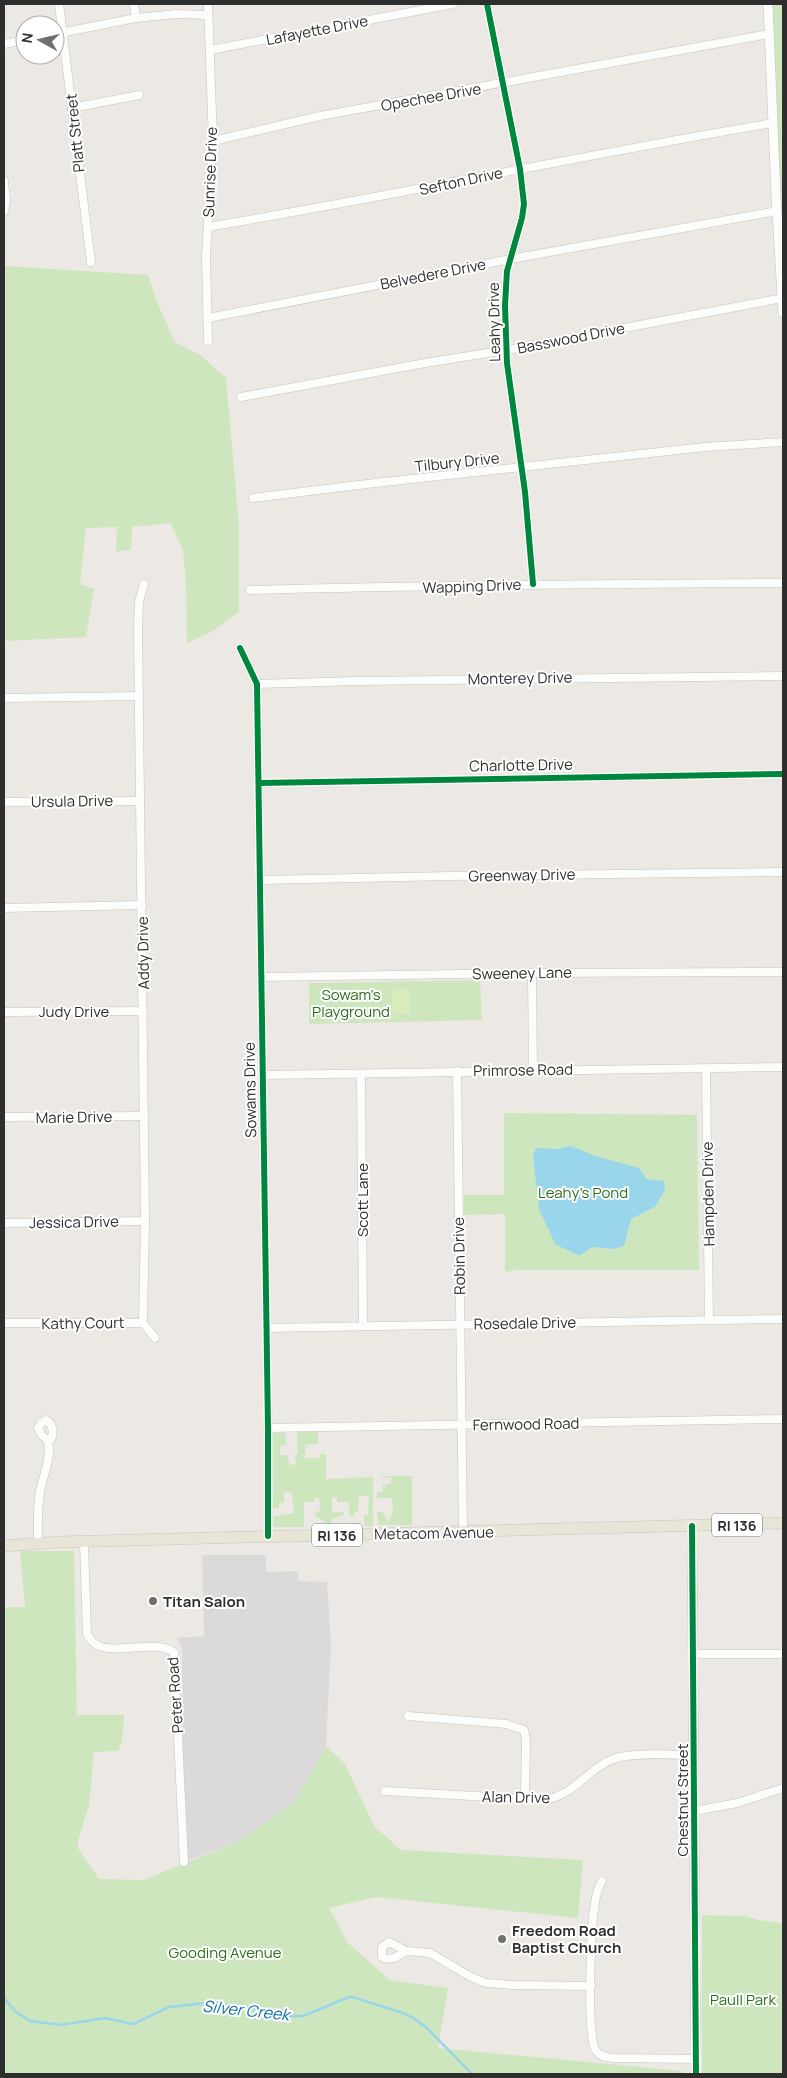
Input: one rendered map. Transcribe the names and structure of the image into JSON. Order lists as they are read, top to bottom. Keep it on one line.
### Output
{"streets":{"main road":["RI 136","Metacom Avenue"],"street":["Lafayette Drive","Opechee Drive","Platt Street","Sunrise Drive","Sefton Drive","Belvedere Drive","Leahy Drive","Basswood Drive","Tilbury Drive","Wapping Drive","Monterey Drive","Charlotte Drive","Ursula Drive","Greenway Drive","Addy Drive","Sweeney Lane","Judy Drive","Primrose Road","Sowams Drive","Marie Drive","Hampden Drive","Scott Lane","Jessica Drive","Robin Drive","Kathy Court","Rosedale Drive","Fernwood Road","Peter Road","Alan Drive","Chestnut Street"]},"crossings":[["Lafayette Drive","Sunrise Drive"],["Opechee Drive","Sunrise Drive"],["Opechee Drive","Leahy Drive"],["Sunrise Drive","Sefton Drive"],["Sunrise Drive","Belvedere Drive"],["Sefton Drive","Leahy Drive"],["Belvedere Drive","Leahy Drive"],["Leahy Drive","Basswood Drive"],["Leahy Drive","Tilbury Drive"],["Leahy Drive","Wapping Drive"],["Monterey Drive","Sowams Drive"],["Charlotte Drive","Sowams Drive"],["Ursula Drive","Addy Drive"],["Greenway Drive","Sowams Drive"],["Addy Drive","Judy Drive"],["Addy Drive","Marie Drive"],["Addy Drive","Jessica Drive"],["Addy Drive","Kathy Court"],["Sweeney Lane","Sowams Drive"],["Primrose Road","Sowams Drive"],["Primrose Road","Hampden Drive"],["Primrose Road","Scott Lane"],["Primrose Road","Robin Drive"],["Sowams Drive","Rosedale Drive"],["Sowams Drive","Fernwood Road"],["Sowams Drive","Metacom Avenue"],["Hampden Drive","Rosedale Drive"],["Scott Lane","Rosedale Drive"],["Robin Drive","Rosedale Drive"],["Robin Drive","Fernwood Road"],["Robin Drive","Metacom Avenue"],["Metacom Avenue","Peter Road"],["Metacom Avenue","Chestnut Street"],["Alan Drive","Chestnut Street"]],"water":["Silver Creek"],"parks":["Sowam's Playground","Leahy's Pond","Gooding Avenue","Paull Park"],"places":["Titan Salon","Freedom Road Baptist Church"],"north":"left"}
